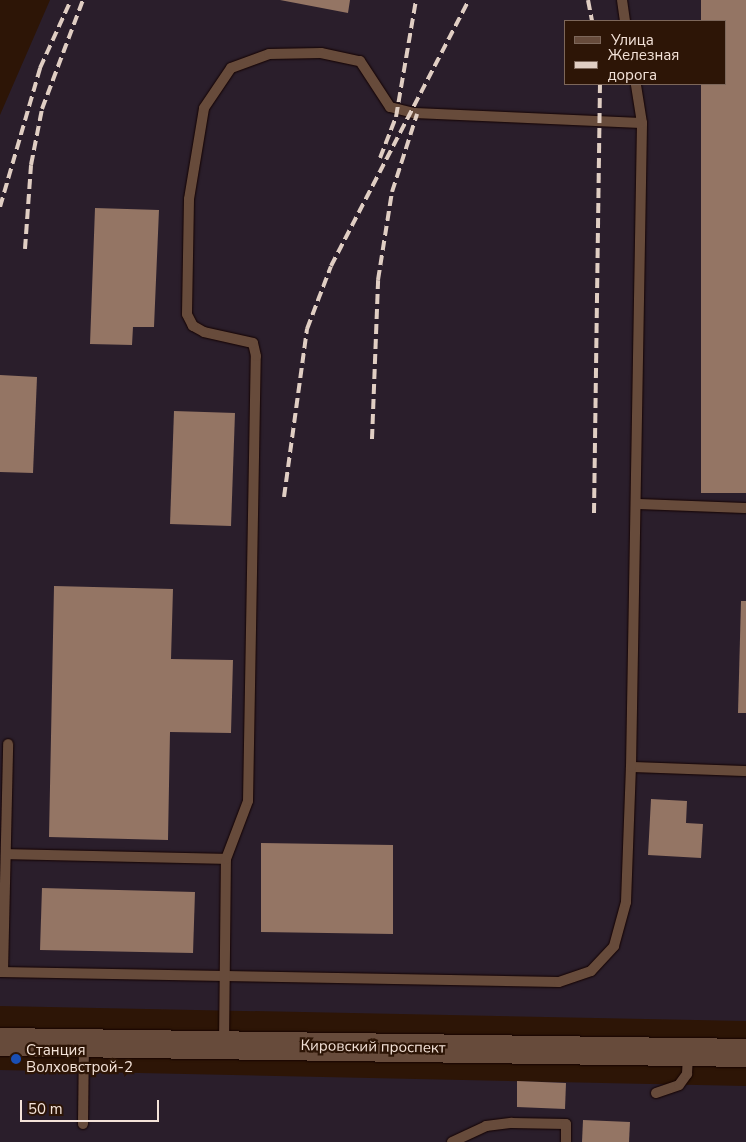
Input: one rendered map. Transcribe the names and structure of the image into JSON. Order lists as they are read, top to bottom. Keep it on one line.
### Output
{"streets":{"main road":["Кировский проспект"]},"places":["Станция Волховстрой-2"],"legend":["Улица","Железная дорога"],"scale_bar":"50 m"}
